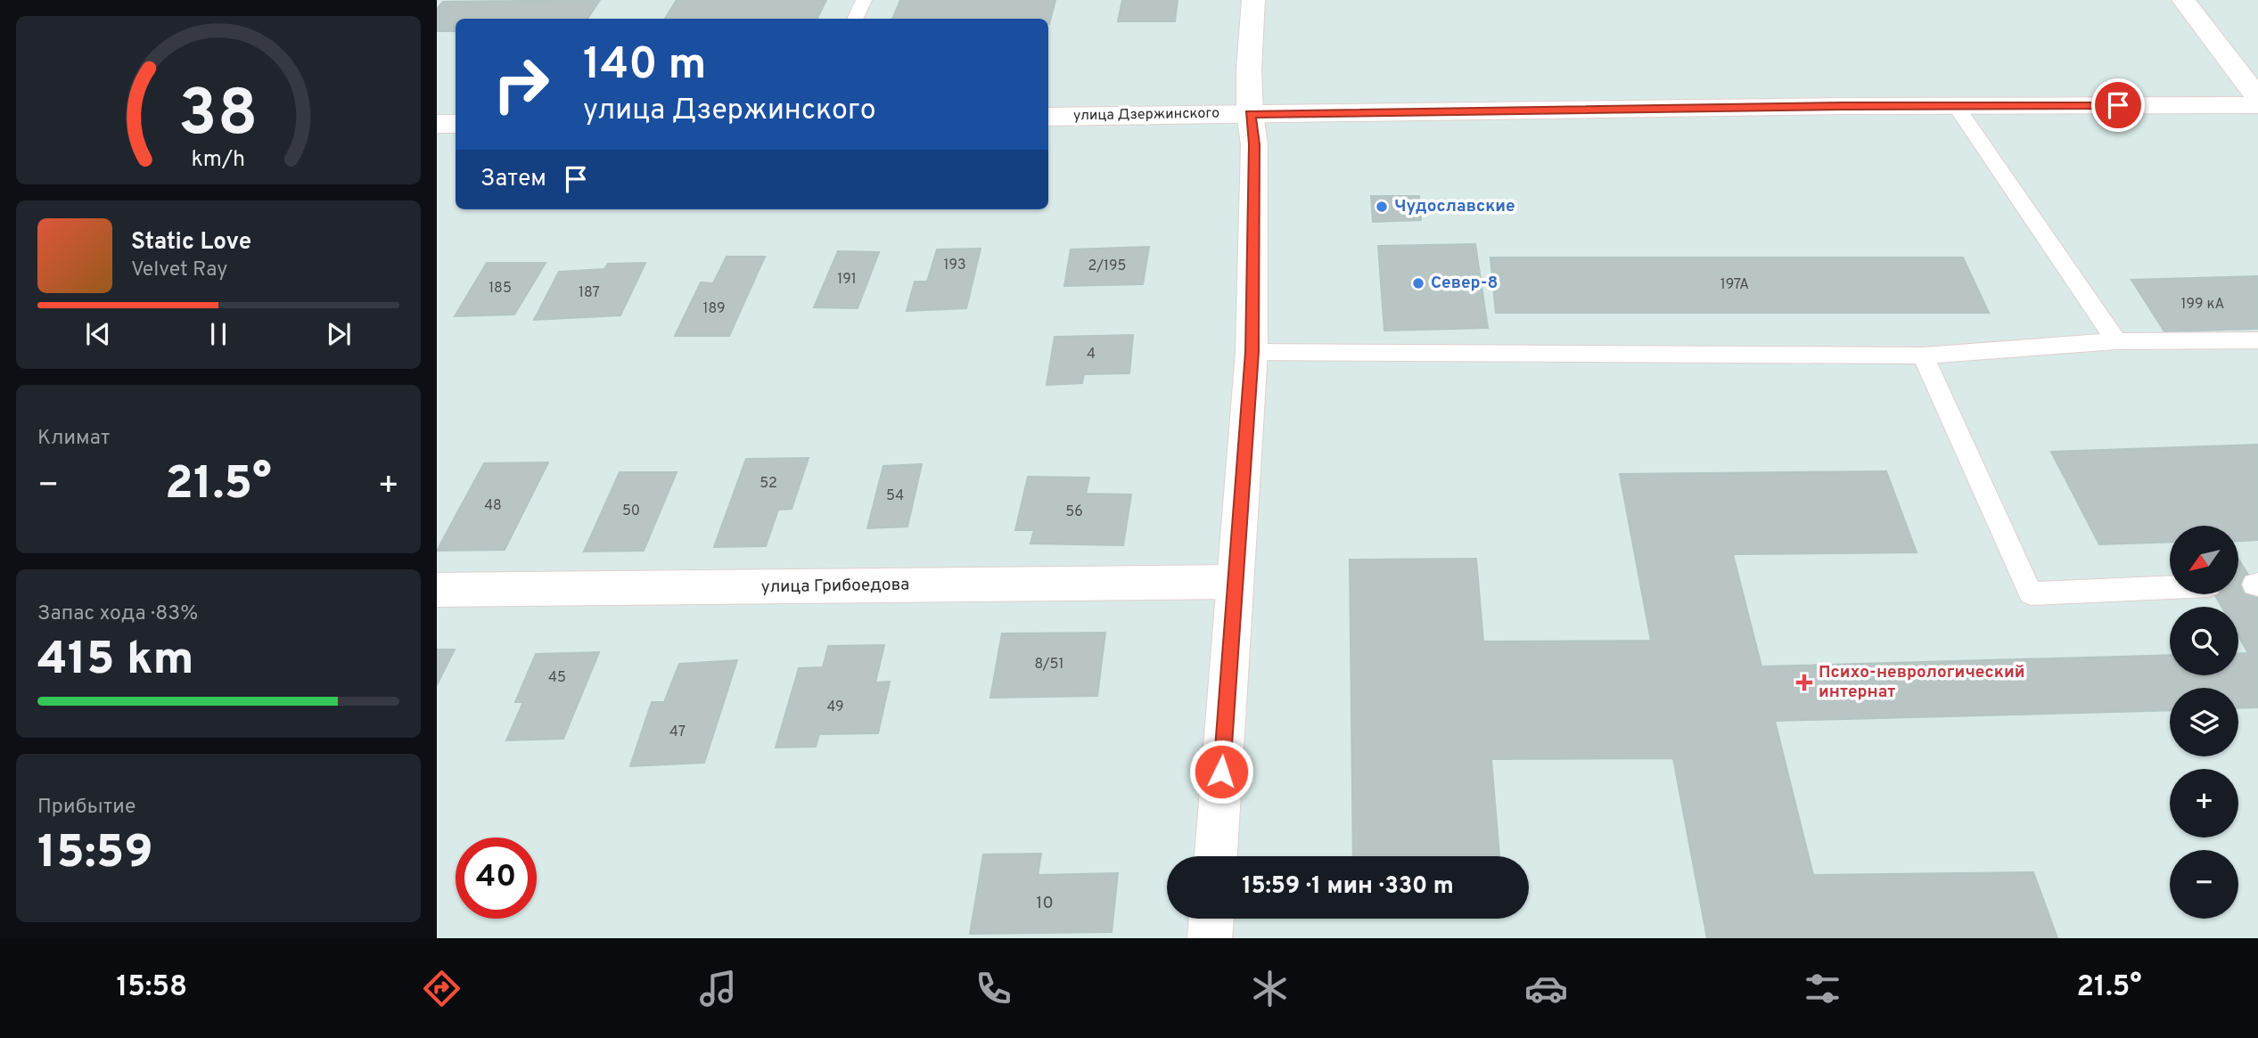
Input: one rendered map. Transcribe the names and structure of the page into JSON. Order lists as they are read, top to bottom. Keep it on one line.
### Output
{"streets":{"street":["улица Дзержинского","улица Грибоедова"]},"places":{"other":["Чудославские","Север-8"],"health":["Психо-неврологический интернат"]},"house_numbers":["193","2/195","191","197А","185","187","199 кА","189","4","52","54","48","50","56","8/51","45","49","47","10"],"north":"bottom left","page":{"turn":["140 m","улица Дзержинского"],"then":"Затем","song":["Static Love","Velvet Ray"],"tile":["Климат",["Запас хода · 83%","415 km"],["Прибытие","15:59"]],"heat":["−","21.5°","+"],"map_buttons":["+","−"],"limit":"40","trip":"15:59 · 1 мин · 330 m","tabs":["15:58","21.5°"],"gauge":["38","km/h"]}}
